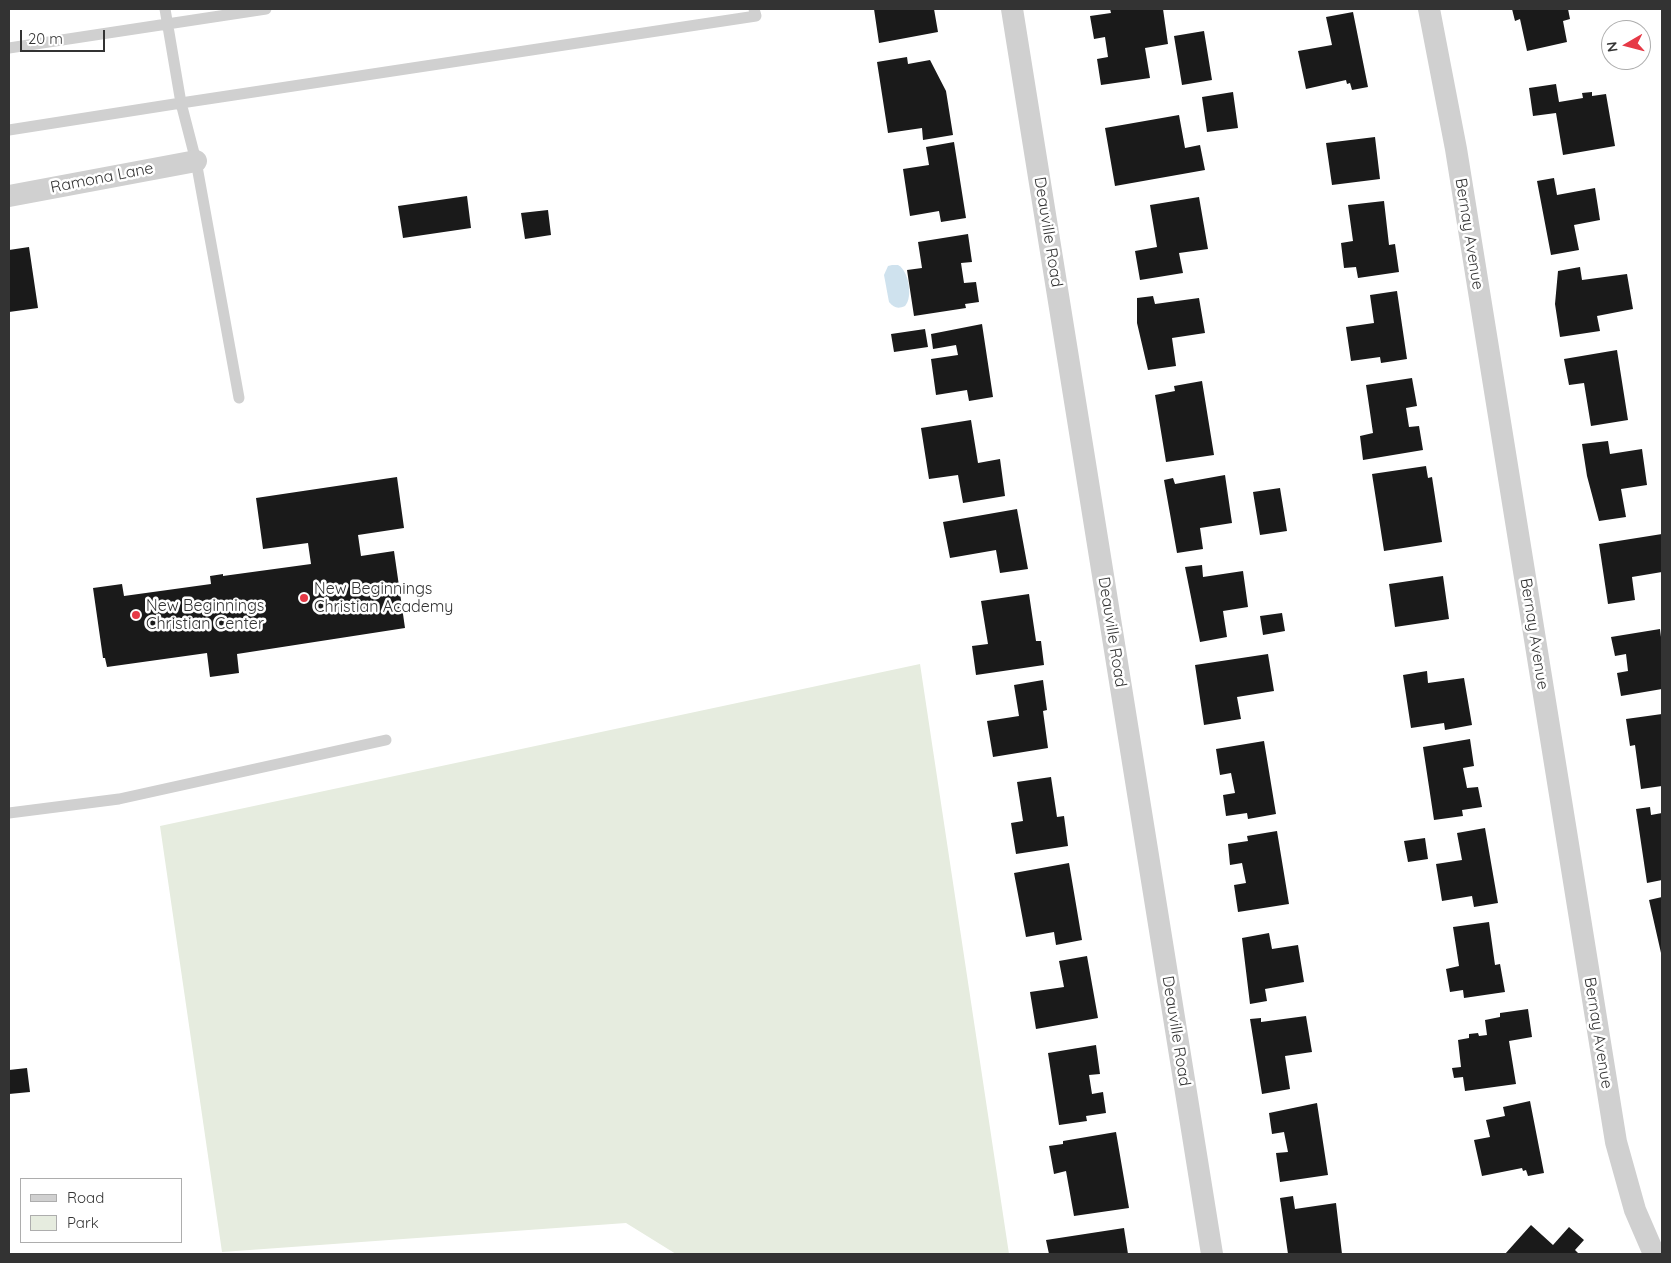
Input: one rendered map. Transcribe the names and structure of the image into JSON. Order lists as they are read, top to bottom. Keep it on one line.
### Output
{"streets":{"street":["Ramona Lane","Deauville Road","Bernay Avenue"]},"places":["New Beginnings Christian Academy","New Beginnings Christian Center"],"legend":["Road","Park"],"scale_bar":"20 m","north":"left"}
